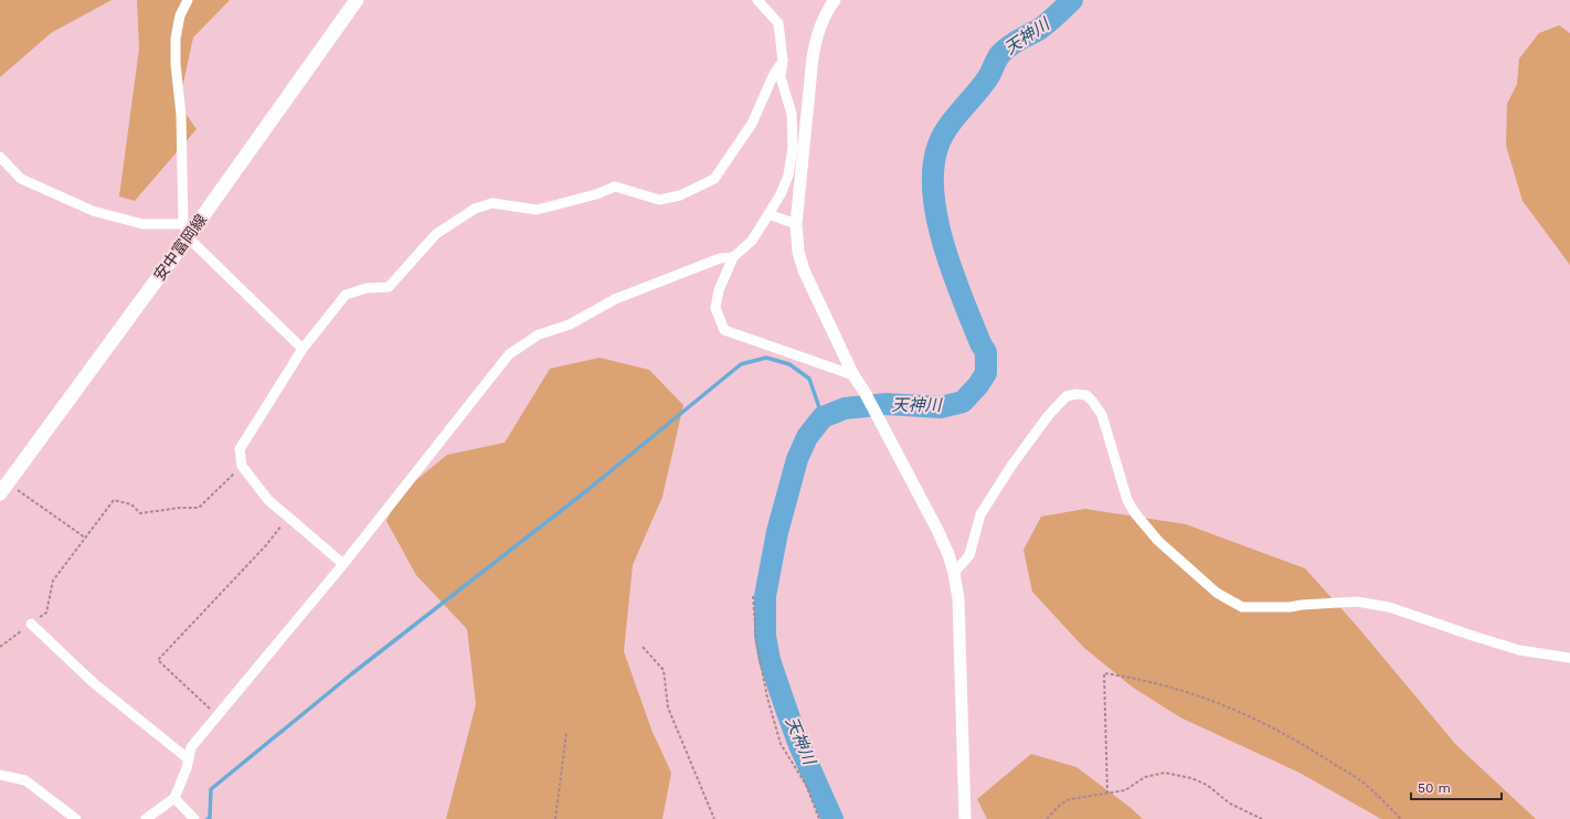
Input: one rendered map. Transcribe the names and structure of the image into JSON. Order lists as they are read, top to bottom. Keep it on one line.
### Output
{"streets":{"main road":["安中富岡線"]},"water":["天神川"],"scale_bar":"50 m"}
